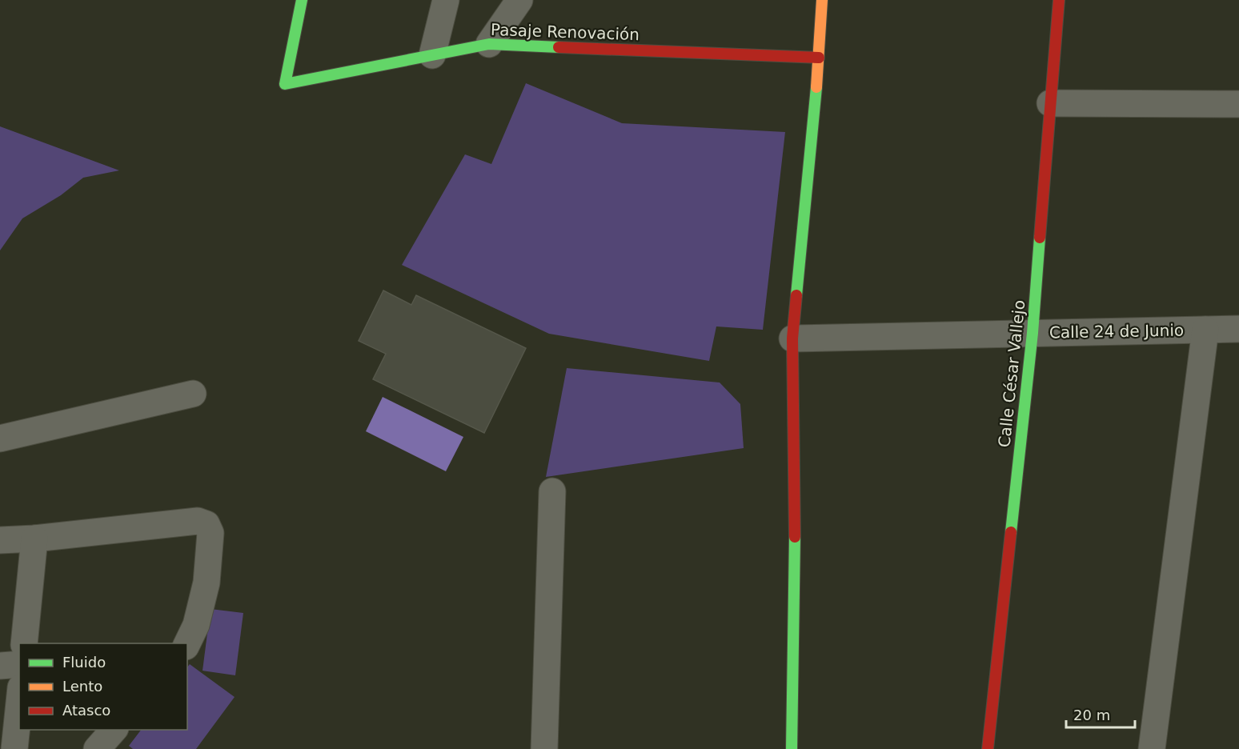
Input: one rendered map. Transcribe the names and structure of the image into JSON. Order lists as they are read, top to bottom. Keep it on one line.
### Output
{"streets":{"street":["Pasaje Renovación","Calle 24 de Junio","Calle César Vallejo"]},"crossings":[["Calle 24 de Junio","Calle César Vallejo"]],"legend":["Fluido","Lento","Atasco"],"scale_bar":"20 m"}
